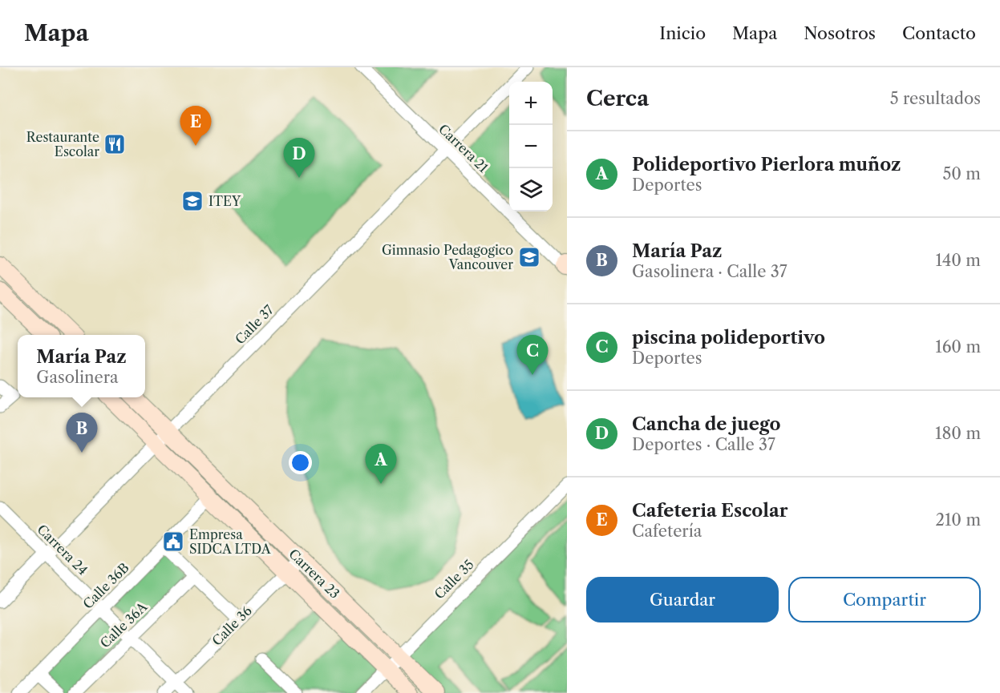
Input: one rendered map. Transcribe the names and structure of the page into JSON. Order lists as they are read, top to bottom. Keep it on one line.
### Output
{"streets":{"street":["Carrera 21","Calle 37","Carrera 24","Carrera 23","Calle 35","Calle 36B","Calle 36A","Calle 36"]},"crossings":[["Carrera 21","Calle 37"],["Calle 37","Carrera 24"],["Calle 37","Carrera 23"],["Carrera 24","Calle 36B"],["Carrera 24","Calle 36A"],["Carrera 24","Calle 36"],["Carrera 23","Calle 35"],["Carrera 23","Calle 36B"],["Carrera 23","Calle 36"]],"places":{"restaurant":["Restaurante Escolar"],"school or university":["ITEY","Gimnasio Pedagogico Vancouver"],"public building":["Empresa SIDCA LTDA"]},"page":{"header":"Mapa","nav":["Inicio","Mapa","Nosotros","Contacto"],"heading":["Cerca","5 resultados"],"map_buttons":["+","−"],"pins":["E","D","C","B","A"],"list":[{"mark":"A","name":"Polideportivo Pierlora muñoz","note":"Deportes","value":"50 m"},{"mark":"B","name":"María Paz","note":"Gasolinera · Calle 37","value":"140 m"},{"mark":"C","name":"piscina polideportivo","note":"Deportes","value":"160 m"},{"mark":"D","name":"Cancha de juego","note":"Deportes · Calle 37","value":"180 m"},{"mark":"E","name":"Cafeteria Escolar","note":"Cafetería","value":"210 m"}],"popup":["María Paz","Gasolinera"],"buttons":["Guardar","Compartir"]}}
